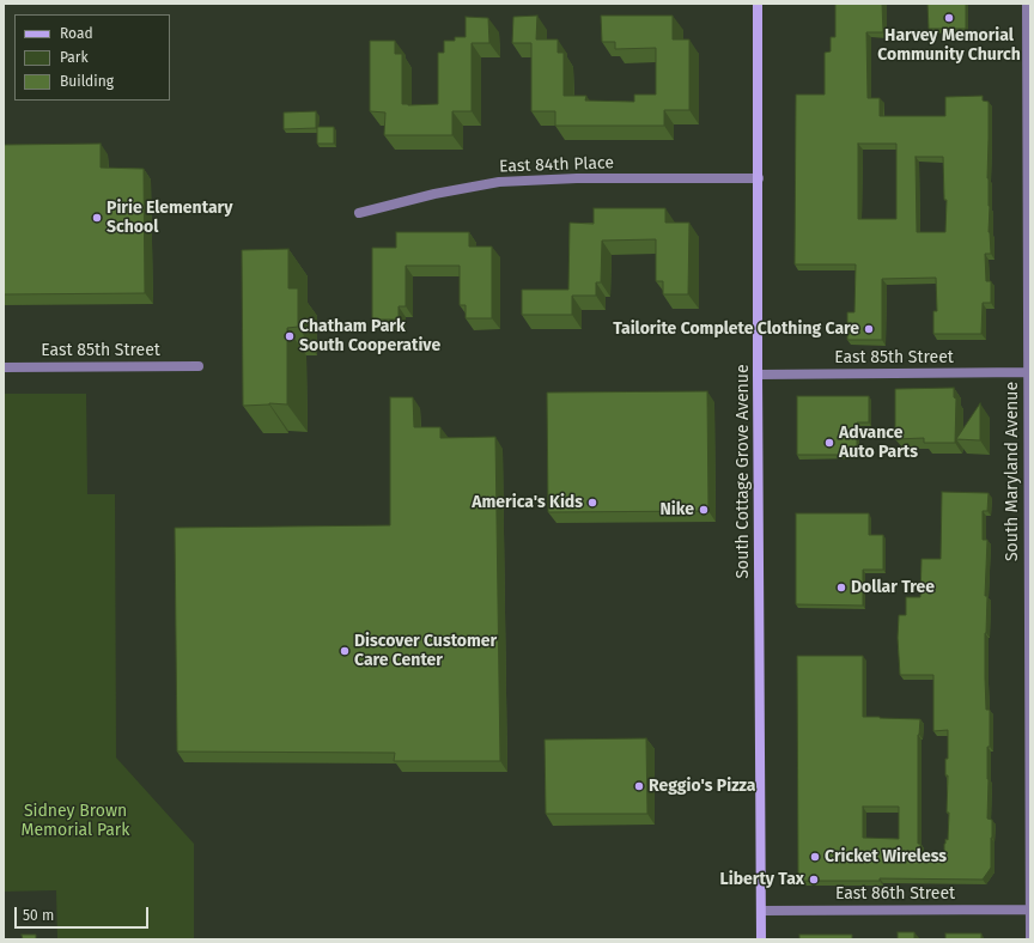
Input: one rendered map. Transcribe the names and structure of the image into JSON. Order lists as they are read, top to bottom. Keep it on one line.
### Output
{"streets":{"main road":["South Cottage Grove Avenue"],"street":["East 84th Place","East 85th Street","South Maryland Avenue","East 86th Street"]},"crossings":[["East 84th Place","South Cottage Grove Avenue"],["East 85th Street","South Cottage Grove Avenue"],["East 85th Street","South Maryland Avenue"],["South Cottage Grove Avenue","East 86th Street"],["South Maryland Avenue","East 86th Street"]],"parks":["Sidney Brown Memorial Park"],"places":["Harvey Memorial Community Church","Pirie Elementary School","Tailorite Complete Clothing Care","Chatham Park South Cooperative","Advance Auto Parts","America's Kids","Nike","Dollar Tree","Discover Customer Care Center","Reggio's Pizza","Cricket Wireless","Liberty Tax"],"legend":["Road","Park","Building"],"scale_bar":"50 m"}
